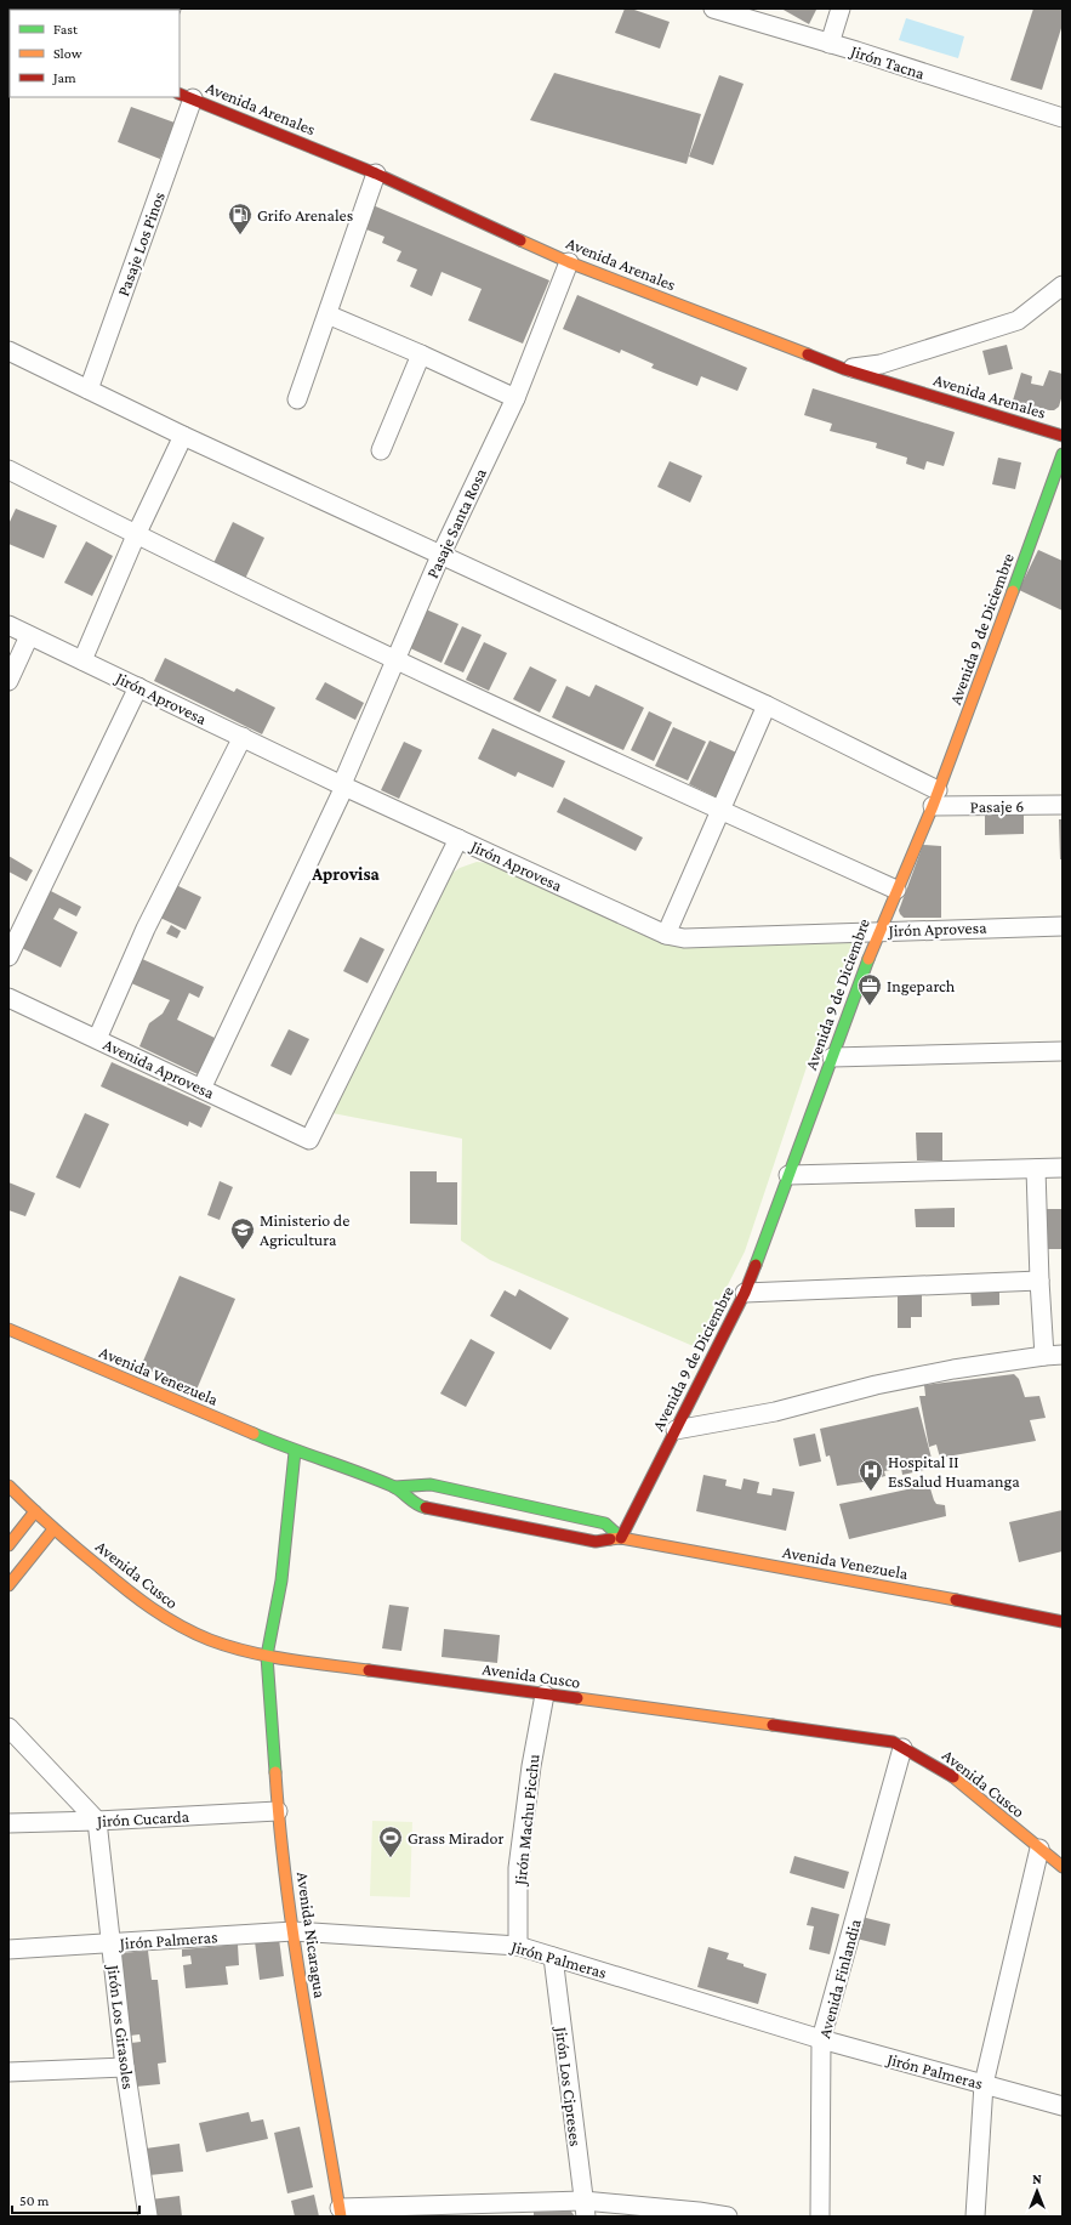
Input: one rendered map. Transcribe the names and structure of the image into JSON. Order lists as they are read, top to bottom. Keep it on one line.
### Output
{"streets":{"main road":["Avenida Arenales","Avenida 9 de Diciembre","Avenida Venezuela","Avenida Cusco","Avenida Nicaragua"],"street":["Jirón Tacna","Pasaje Los Pinos","Pasaje Santa Rosa","Jirón Aprovesa","Pasaje 6","Avenida Aprovesa","Jirón Cucarda","Jirón Machu Picchu","Jirón Palmeras","Avenida Finlandia","Jirón Los Girasoles","Jirón Los Cipreses"]},"crossings":[["Avenida Arenales","Pasaje Los Pinos"],["Avenida Arenales","Pasaje Santa Rosa"],["Pasaje Santa Rosa","Jirón Aprovesa"],["Pasaje Santa Rosa","Avenida Aprovesa"],["Avenida 9 de Diciembre","Jirón Aprovesa"],["Avenida 9 de Diciembre","Pasaje 6"],["Avenida 9 de Diciembre","Avenida Venezuela"],["Jirón Aprovesa","Avenida Aprovesa"],["Avenida Cusco","Jirón Machu Picchu"],["Avenida Cusco","Avenida Nicaragua"],["Avenida Cusco","Avenida Finlandia"],["Jirón Cucarda","Avenida Nicaragua"],["Jirón Cucarda","Jirón Los Girasoles"],["Jirón Machu Picchu","Jirón Palmeras"],["Avenida Nicaragua","Jirón Palmeras"],["Jirón Palmeras","Avenida Finlandia"],["Jirón Palmeras","Jirón Los Girasoles"],["Jirón Palmeras","Jirón Los Cipreses"]],"districts":["Aprovisa"],"places":{"fuel station":["Grifo Arenales"],"office":["Ingeparch"],"school or university":["Ministerio de Agricultura"],"hospital":["Hospital II EsSalud Huamanga"],"sports":["Grass Mirador"]},"legend":["Fast","Slow","Jam"],"scale_bar":"50 m","north":"top"}
